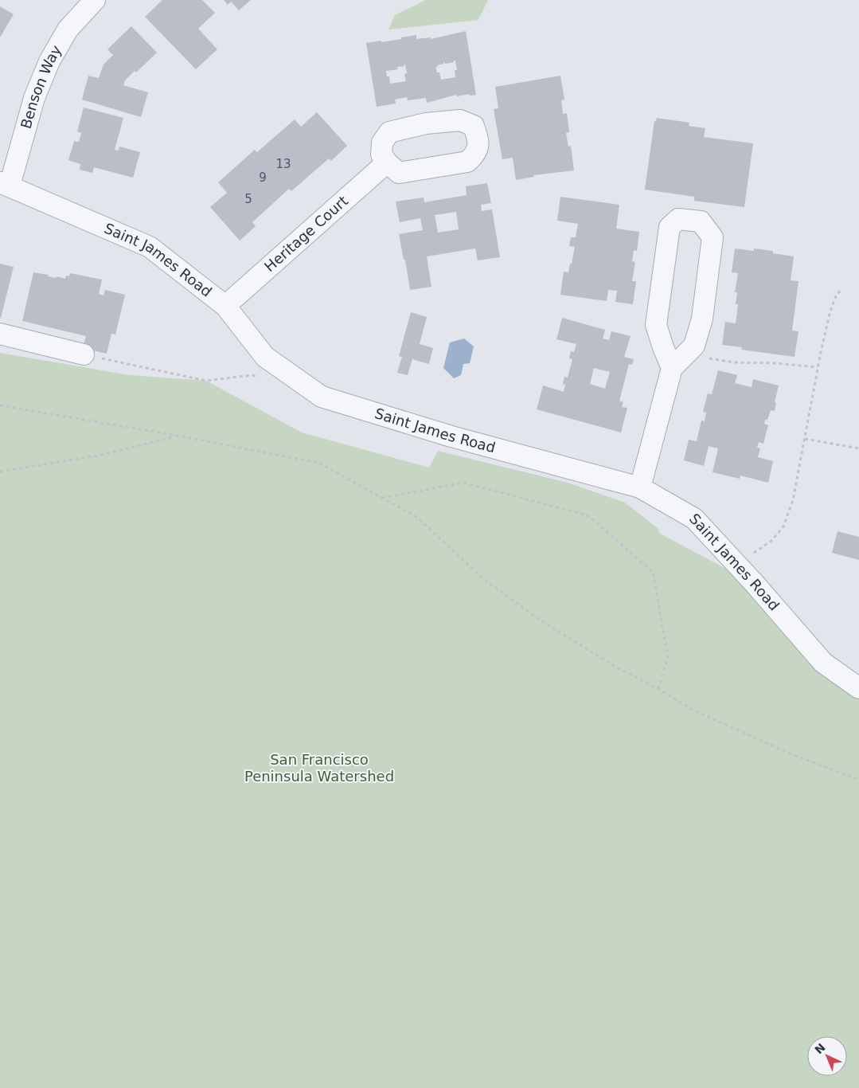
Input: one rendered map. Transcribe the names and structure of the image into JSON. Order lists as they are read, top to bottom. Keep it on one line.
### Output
{"streets":{"street":["Benson Way","Heritage Court","Saint James Road"]},"crossings":[["Benson Way","Saint James Road"],["Heritage Court","Saint James Road"]],"parks":["San Francisco Peninsula Watershed"],"house_numbers":["13","9","5"],"north":"top left"}
